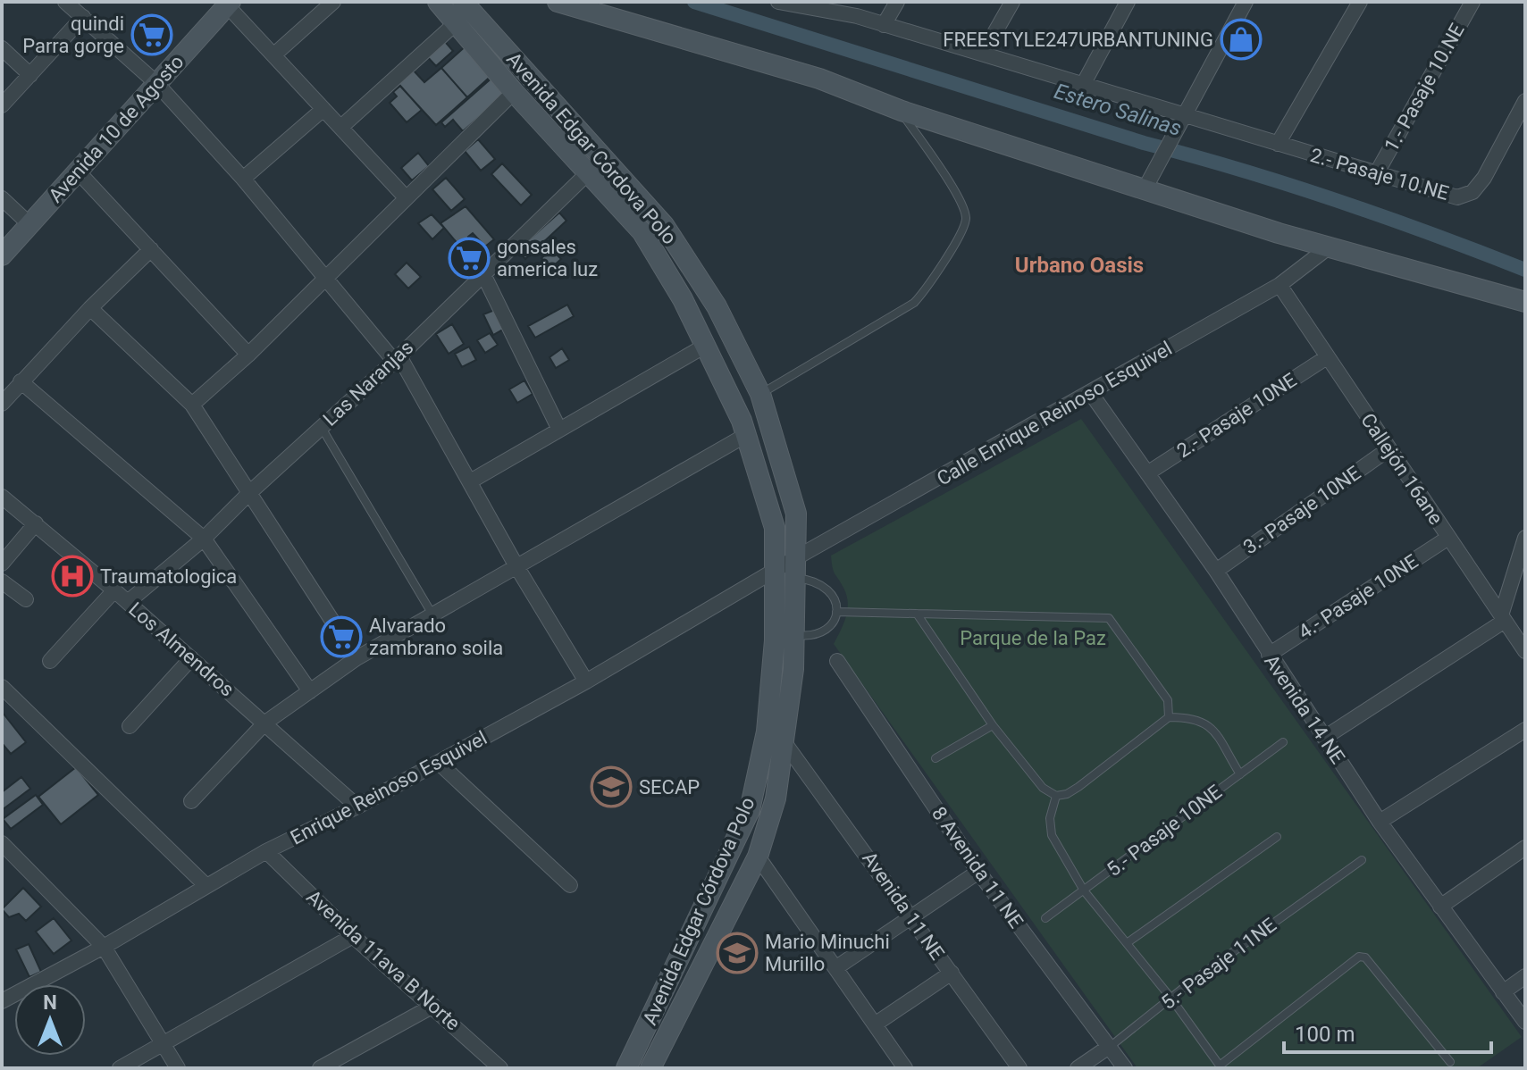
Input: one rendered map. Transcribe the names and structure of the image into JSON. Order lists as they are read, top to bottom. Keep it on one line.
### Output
{"streets":{"main road":["Avenida 10 de Agosto","Avenida Edgar Córdova Polo"],"street":["1.- Pasaje 10.NE","2.- Pasaje 10.NE","Las Naranjas","Calle Enrique Reinoso Esquivel","2.- Pasaje 10NE","Callejón 16ane","3.- Pasaje 10NE","4.- Pasaje 10NE","Los Almendros","Avenida 14 NE","Enrique Reinoso Esquivel","8 Avenida 11 NE","Avenida 11 NE","Avenida 11ava B Norte","5.- Pasaje 11NE"],"lane":["5.- Pasaje 10NE"]},"crossings":[["1.- Pasaje 10.NE","2.- Pasaje 10.NE"],["Avenida Edgar Córdova Polo","Las Naranjas"],["Avenida Edgar Córdova Polo","Calle Enrique Reinoso Esquivel"],["Avenida Edgar Córdova Polo","Enrique Reinoso Esquivel"],["Avenida Edgar Córdova Polo","Avenida 11 NE"],["Las Naranjas","Los Almendros"],["Calle Enrique Reinoso Esquivel","Callejón 16ane"],["Calle Enrique Reinoso Esquivel","Avenida 14 NE"],["Calle Enrique Reinoso Esquivel","Enrique Reinoso Esquivel"],["2.- Pasaje 10NE","Callejón 16ane"],["2.- Pasaje 10NE","Avenida 14 NE"],["Callejón 16ane","3.- Pasaje 10NE"],["Callejón 16ane","4.- Pasaje 10NE"],["3.- Pasaje 10NE","Avenida 14 NE"],["4.- Pasaje 10NE","Avenida 14 NE"],["Los Almendros","Enrique Reinoso Esquivel"],["Enrique Reinoso Esquivel","Avenida 11ava B Norte"],["8 Avenida 11 NE","5.- Pasaje 11NE"]],"districts":["Urbano Oasis"],"water":["Estero Salinas"],"parks":["Parque de la Paz"],"places":{"supermarket":["quindi Parra gorge","gonsales america luz","Alvarado zambrano soila"],"shop":["FREESTYLE247URBANTUNING"],"hospital":["Traumatologica"],"school or university":["SECAP","Mario Minuchi Murillo"]},"scale_bar":"100 m","north":"top"}
